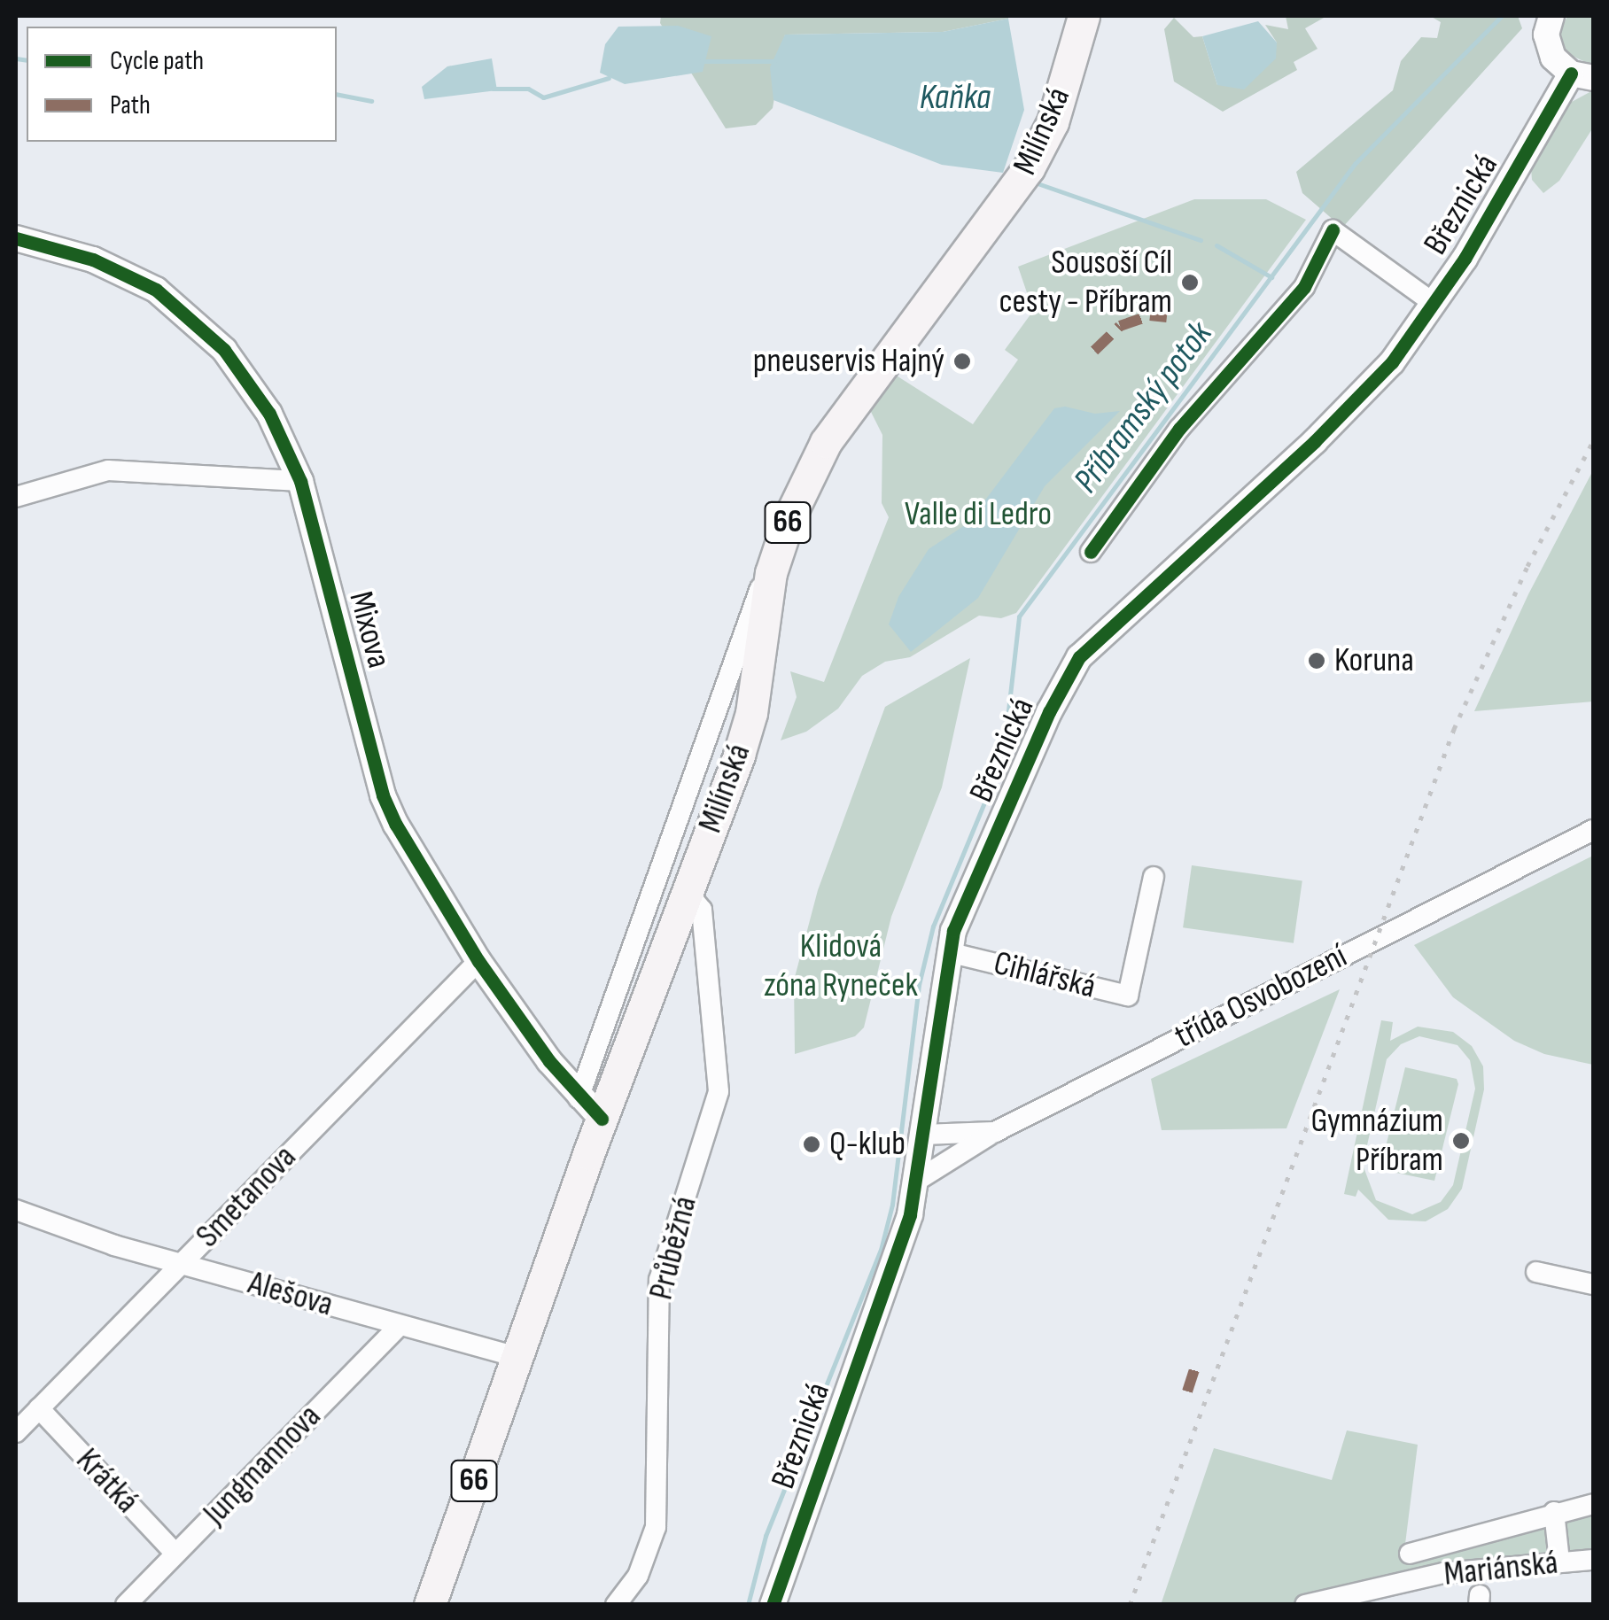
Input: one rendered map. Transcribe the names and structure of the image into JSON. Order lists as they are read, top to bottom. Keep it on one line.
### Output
{"streets":{"main road":["Milínská","66"],"street":["Březnická","Mixova","Cihlářská","třída Osvobození","Smetanova","Průběžná","Alešova","Jungmannova","Krátká","Mariánská"]},"crossings":[["Milínská","Mixova"],["Milínská","Průběžná"],["Milínská","Alešova"],["Březnická","Cihlářská"],["Březnická","třída Osvobození"],["Mixova","Smetanova"],["Smetanova","Alešova"],["Smetanova","Krátká"],["Alešova","Jungmannova"],["Jungmannova","Krátká"]],"water":["Kaňka","Příbramský potok"],"parks":["Valle di Ledro","Klidová zóna Ryneček"],"places":["Sousoší Cíl cesty - Příbram","pneuservis Hajný","Koruna","Gymnázium Příbram","Q-klub"],"legend":["Cycle path","Path"]}
